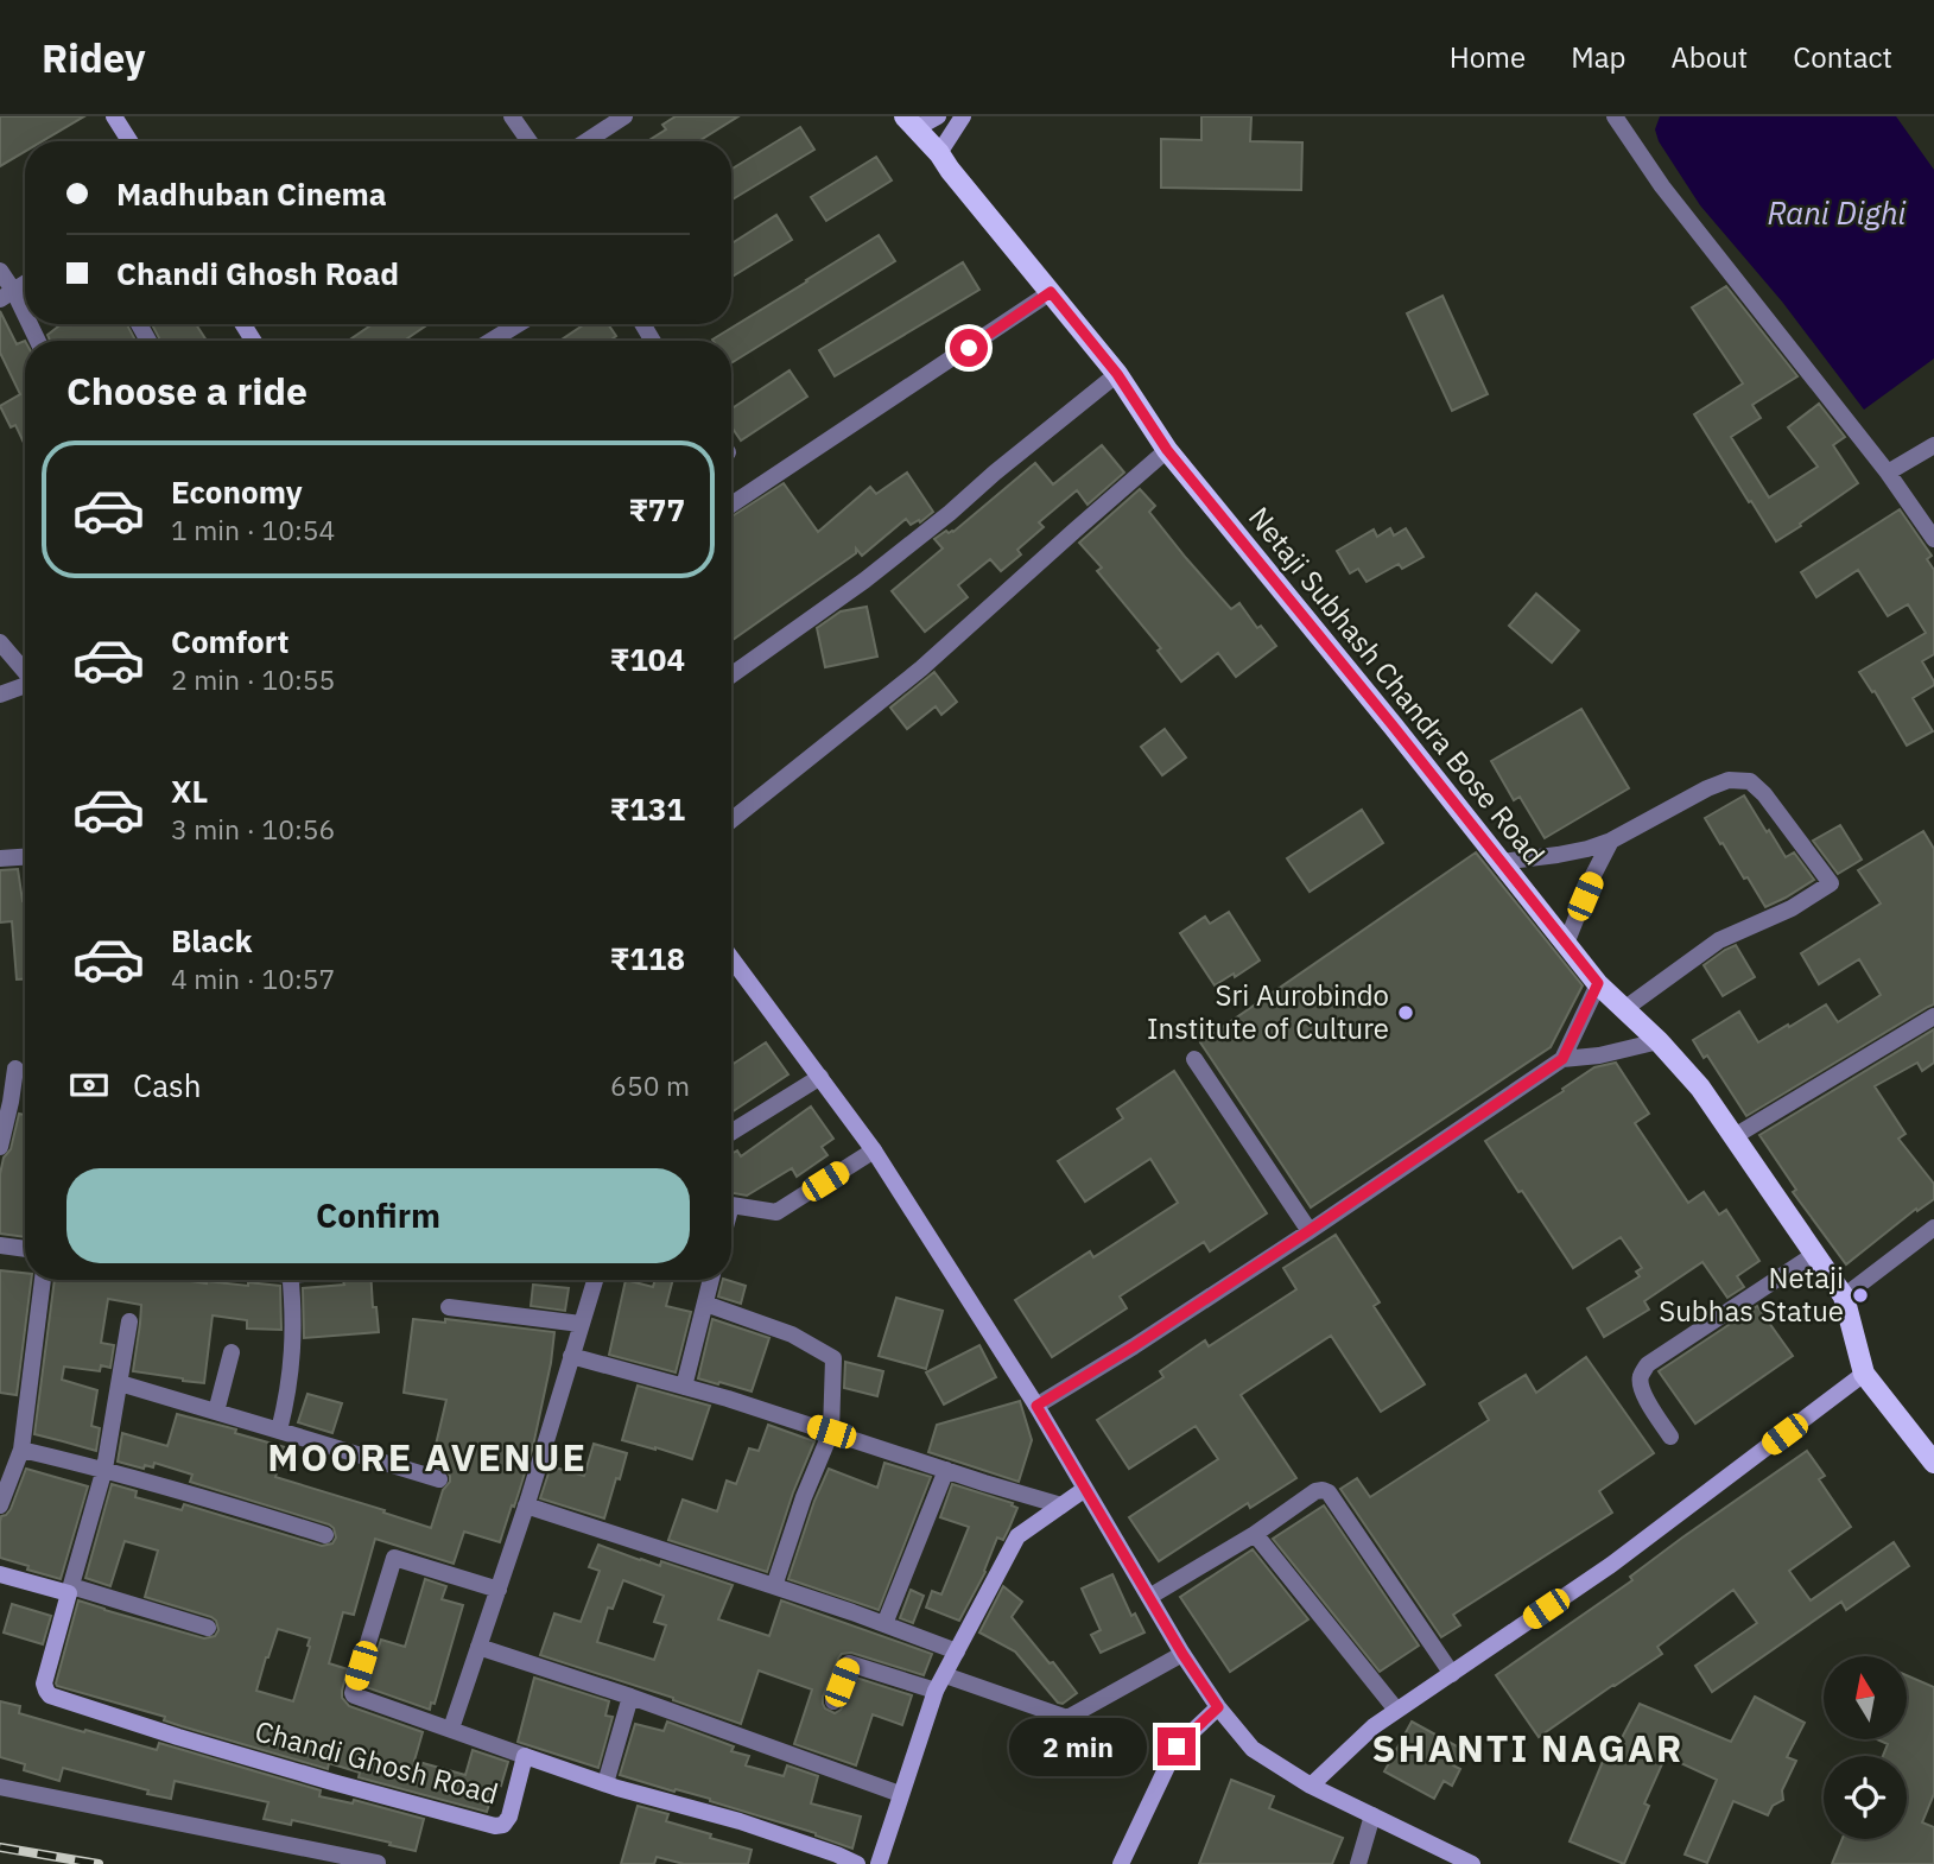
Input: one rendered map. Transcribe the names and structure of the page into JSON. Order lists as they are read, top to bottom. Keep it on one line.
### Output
{"streets":{"main road":["Netaji Subhash Chandra Bose Road"],"street":["Chandi Ghosh Road"]},"districts":["MOORE AVENUE","SHANTI NAGAR"],"water":["Rani Dighi"],"places":["Sri Aurobindo Institute of Culture","Netaji Subhas Statue"],"north":"top","page":{"header":"Ridey","nav":["Home","Map","About","Contact"],"banner":["Madhuban Cinema","Chandi Ghosh Road"],"heading":"Choose a ride","list":[{"name":"Economy","note":"1 min · 10:54","value":"₹77"},{"name":"Comfort","note":"2 min · 10:55","value":"₹104"},{"name":"XL","note":"3 min · 10:56","value":"₹131"},{"name":"Black","note":"4 min · 10:57","value":"₹118"}],"pay":["Cash","650 m"],"buttons":"Confirm","bubble":"2 min"}}
